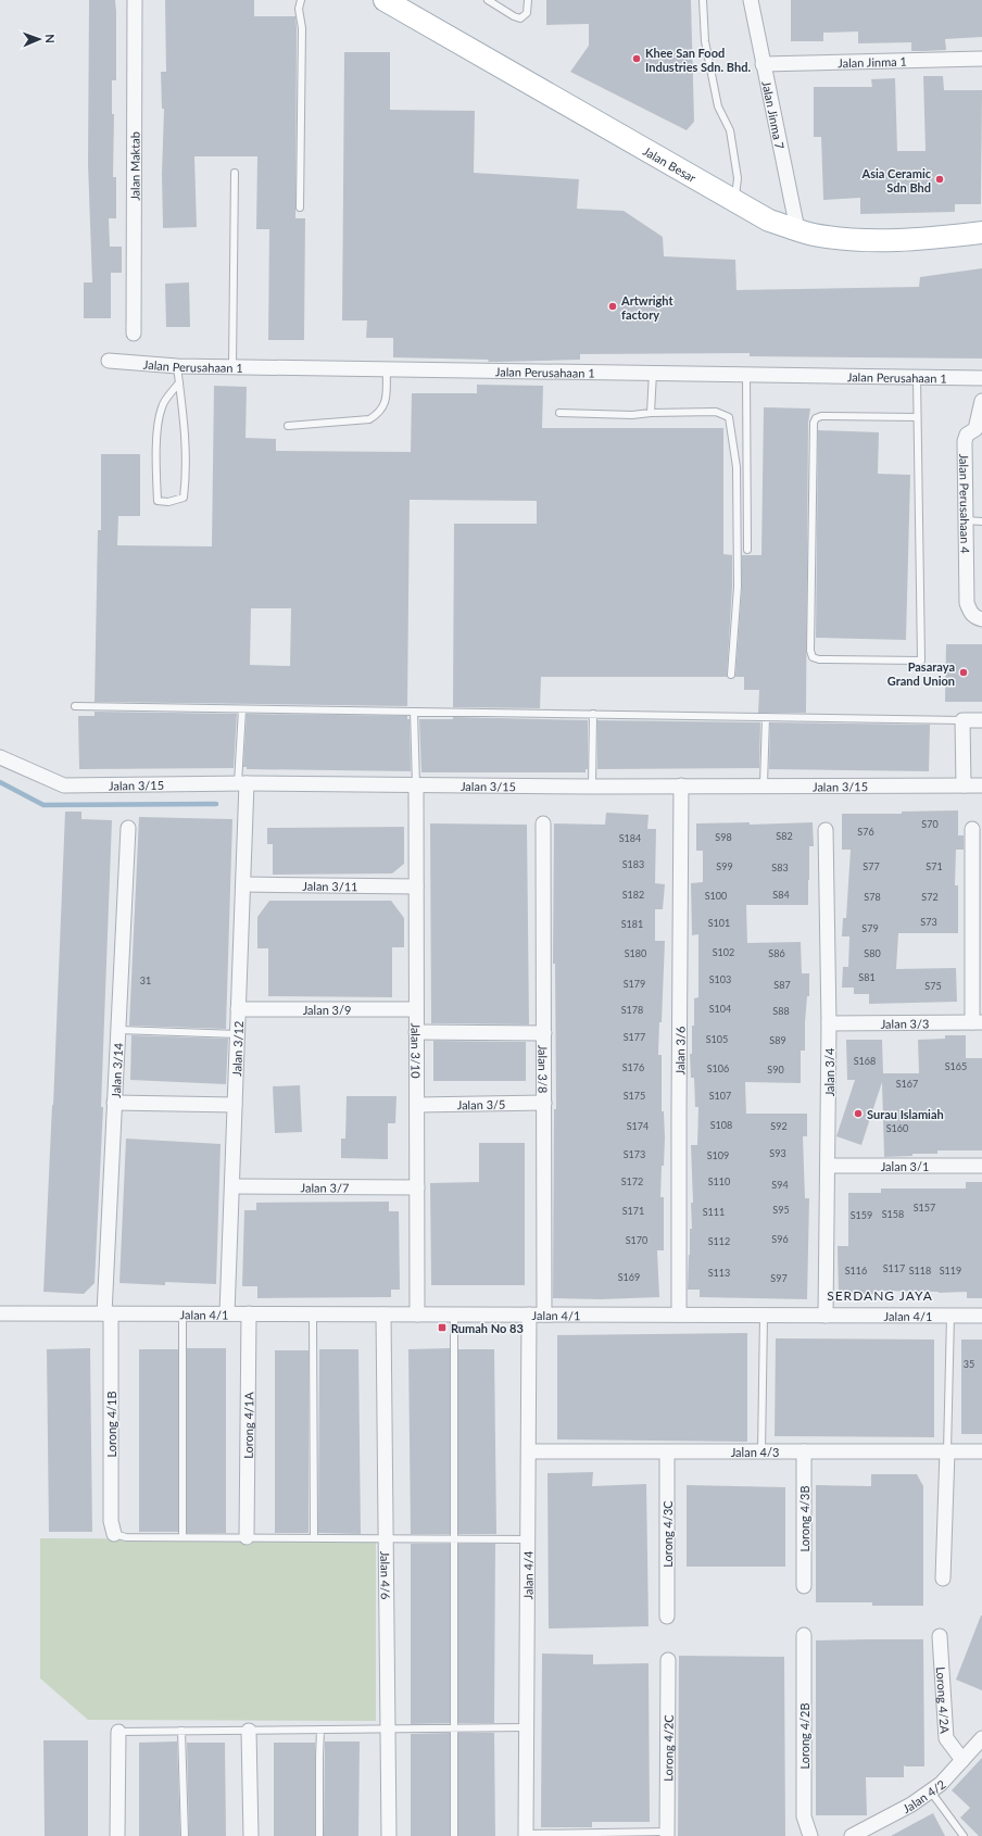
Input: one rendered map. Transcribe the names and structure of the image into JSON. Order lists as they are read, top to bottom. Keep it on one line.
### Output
{"streets":{"main road":["Jalan Besar"],"street":["Jalan Jinma 1","Jalan Jinma 7","Jalan Maktab","Jalan Perusahaan 1","Jalan Perusahaan 4","Jalan 3/15","Jalan 3/11","Jalan 3/9","Jalan 3/3","Jalan 3/12","Jalan 3/10","Jalan 3/6","Jalan 3/8","Jalan 3/14","Jalan 3/4","Jalan 3/5","Jalan 3/1","Jalan 3/7","Jalan 4/1","Lorong 4/1B","Lorong 4/1A","Jalan 4/3","Lorong 4/3B","Lorong 4/3C","Jalan 4/6","Jalan 4/4","Lorong 4/2A","Lorong 4/2B","Lorong 4/2C","Jalan 4/2"]},"crossings":[["Jalan Jinma 1","Jalan Jinma 7"],["Jalan Jinma 7","Jalan Besar"],["Jalan 3/15","Jalan 3/12"],["Jalan 3/15","Jalan 3/10"],["Jalan 3/15","Jalan 3/6"],["Jalan 3/11","Jalan 3/12"],["Jalan 3/11","Jalan 3/10"],["Jalan 3/9","Jalan 3/12"],["Jalan 3/9","Jalan 3/10"],["Jalan 3/3","Jalan 3/4"],["Jalan 3/12","Jalan 3/7"],["Jalan 3/12","Jalan 4/1"],["Jalan 3/10","Jalan 3/5"],["Jalan 3/10","Jalan 3/7"],["Jalan 3/10","Jalan 4/1"],["Jalan 3/6","Jalan 4/1"],["Jalan 3/8","Jalan 3/5"],["Jalan 3/8","Jalan 4/1"],["Jalan 3/14","Jalan 4/1"],["Jalan 3/14","Lorong 4/1B"],["Jalan 3/4","Jalan 3/1"],["Jalan 3/4","Jalan 4/1"],["Jalan 4/1","Lorong 4/1B"],["Jalan 4/1","Lorong 4/1A"],["Jalan 4/1","Jalan 4/6"],["Jalan 4/1","Jalan 4/4"],["Jalan 4/3","Lorong 4/3B"],["Jalan 4/3","Lorong 4/3C"],["Jalan 4/3","Jalan 4/4"],["Lorong 4/2A","Jalan 4/2"]],"districts":["SERDANG JAYA"],"places":{"other":["Khee San Food Industries Sdn. Bhd.","Asia Ceramic Sdn Bhd","Artwright factory","Pasaraya Grand Union","Surau Islamiah"],"transit":["Rumah No 83"]},"house_numbers":["S70","S76","S82","S98","S184","S183","S99","S77","S71","S83","S182","S84","S100","S78","S72","S73","S101","S181","S79","S102","S180","S86","S80","S81","S103","31","S179","S87","S75","S104","S178","S88","S177","S105","S89","S168","S165","S176","S106","S90","S167","S175","S107","S108","S174","S92","S160","S93","S173","S109","S172","S110","S94","S157","S95","S171","S111","S158","S159","S96","S170","S112","S117","S116","S118","S119","S113","S169","S97","35"],"north":"right"}
